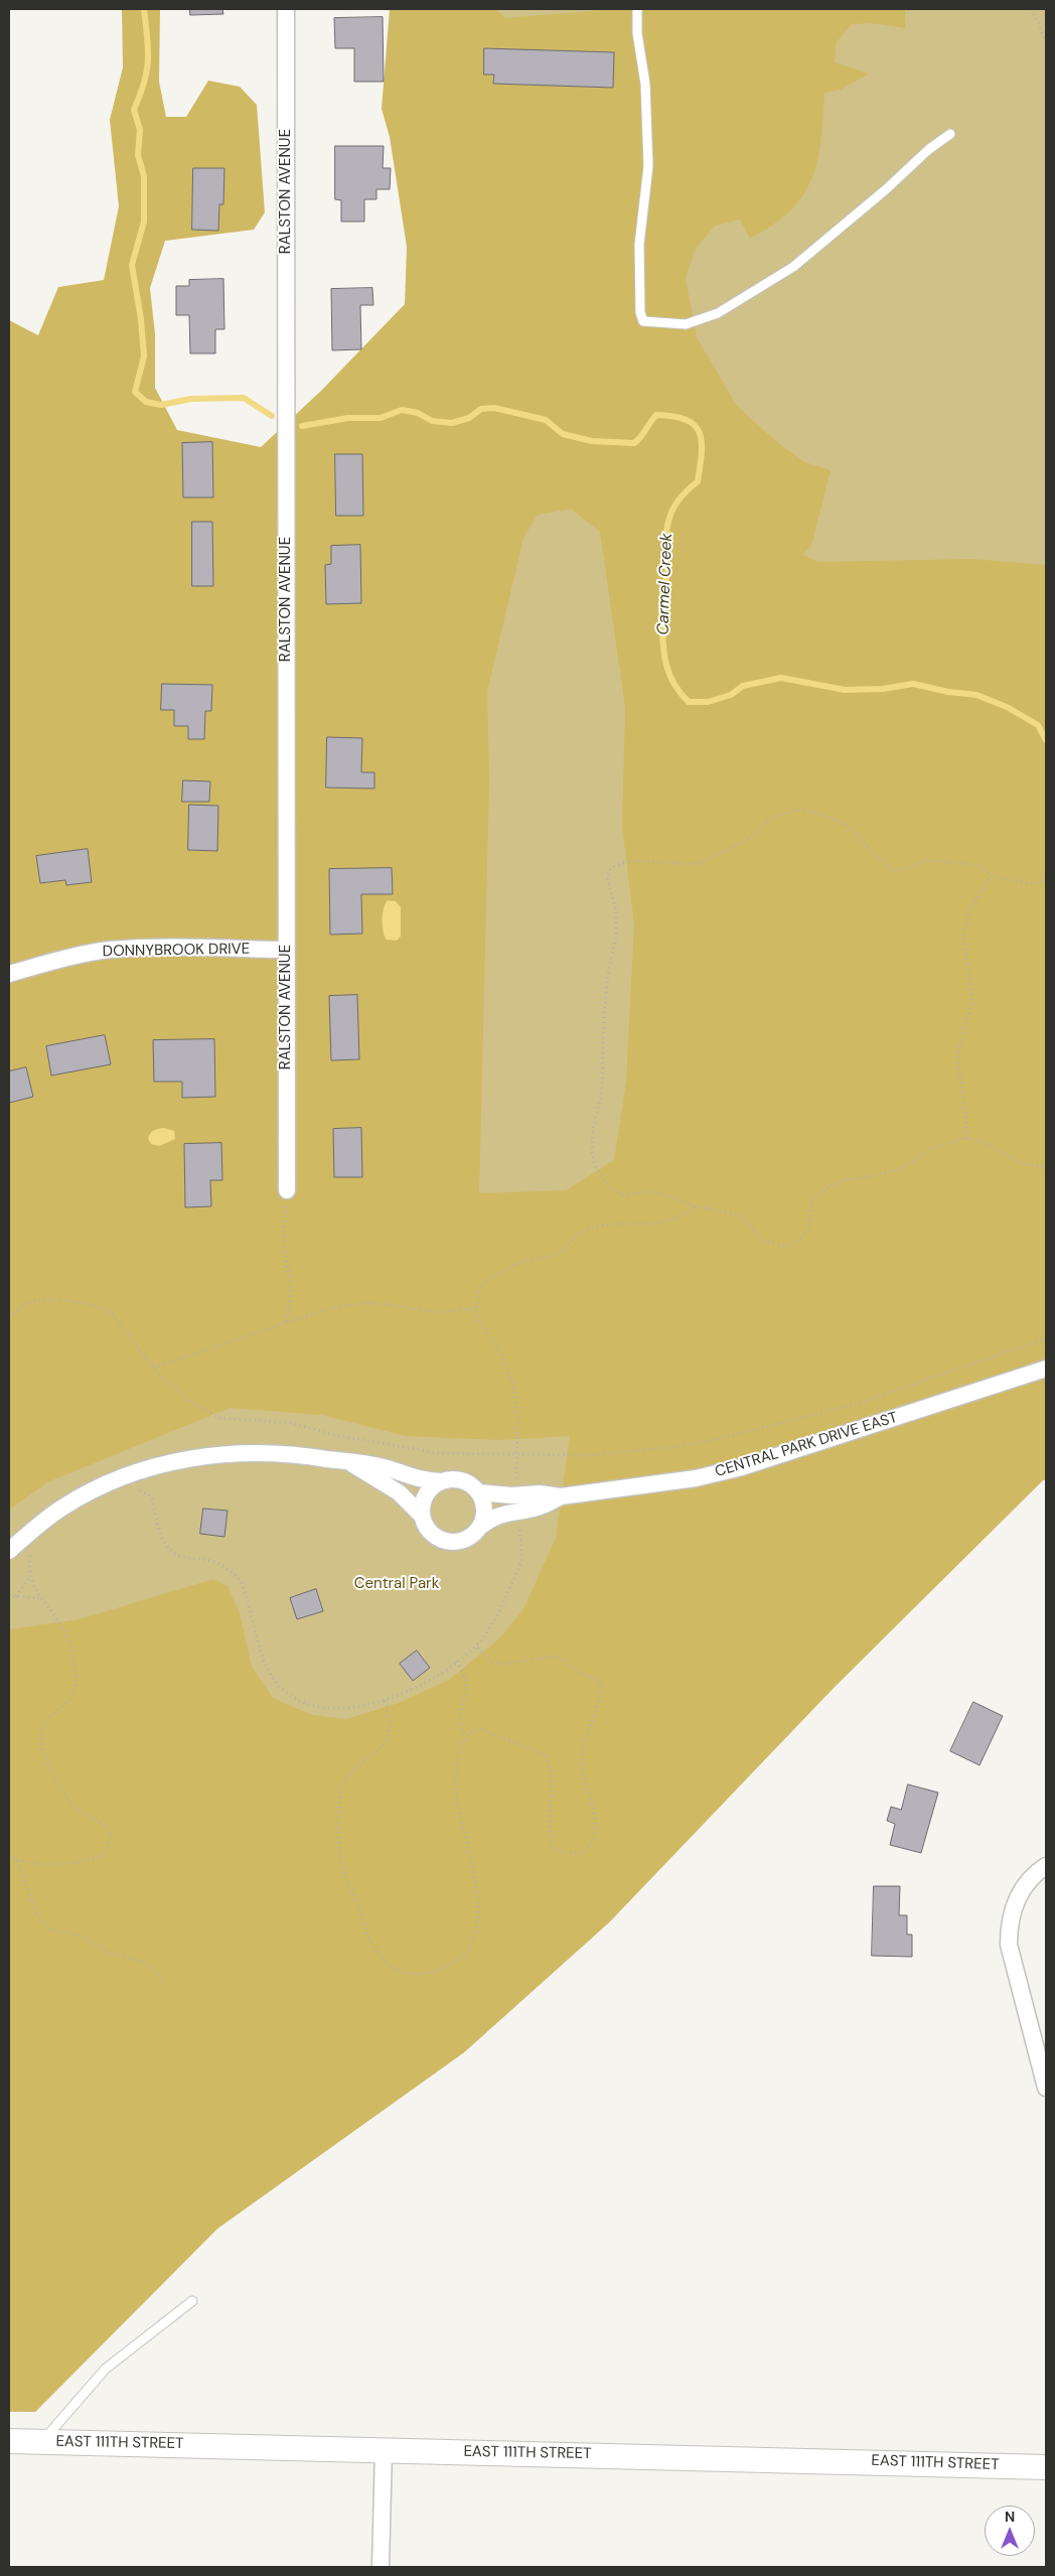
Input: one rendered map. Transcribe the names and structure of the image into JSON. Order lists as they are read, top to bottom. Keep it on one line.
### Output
{"streets":{"main road":["EAST 111TH STREET"],"street":["RALSTON AVENUE","DONNYBROOK DRIVE","CENTRAL PARK DRIVE EAST"]},"crossings":[["RALSTON AVENUE","DONNYBROOK DRIVE"]],"water":["Carmel Creek"],"parks":["Central Park"],"north":"top"}
